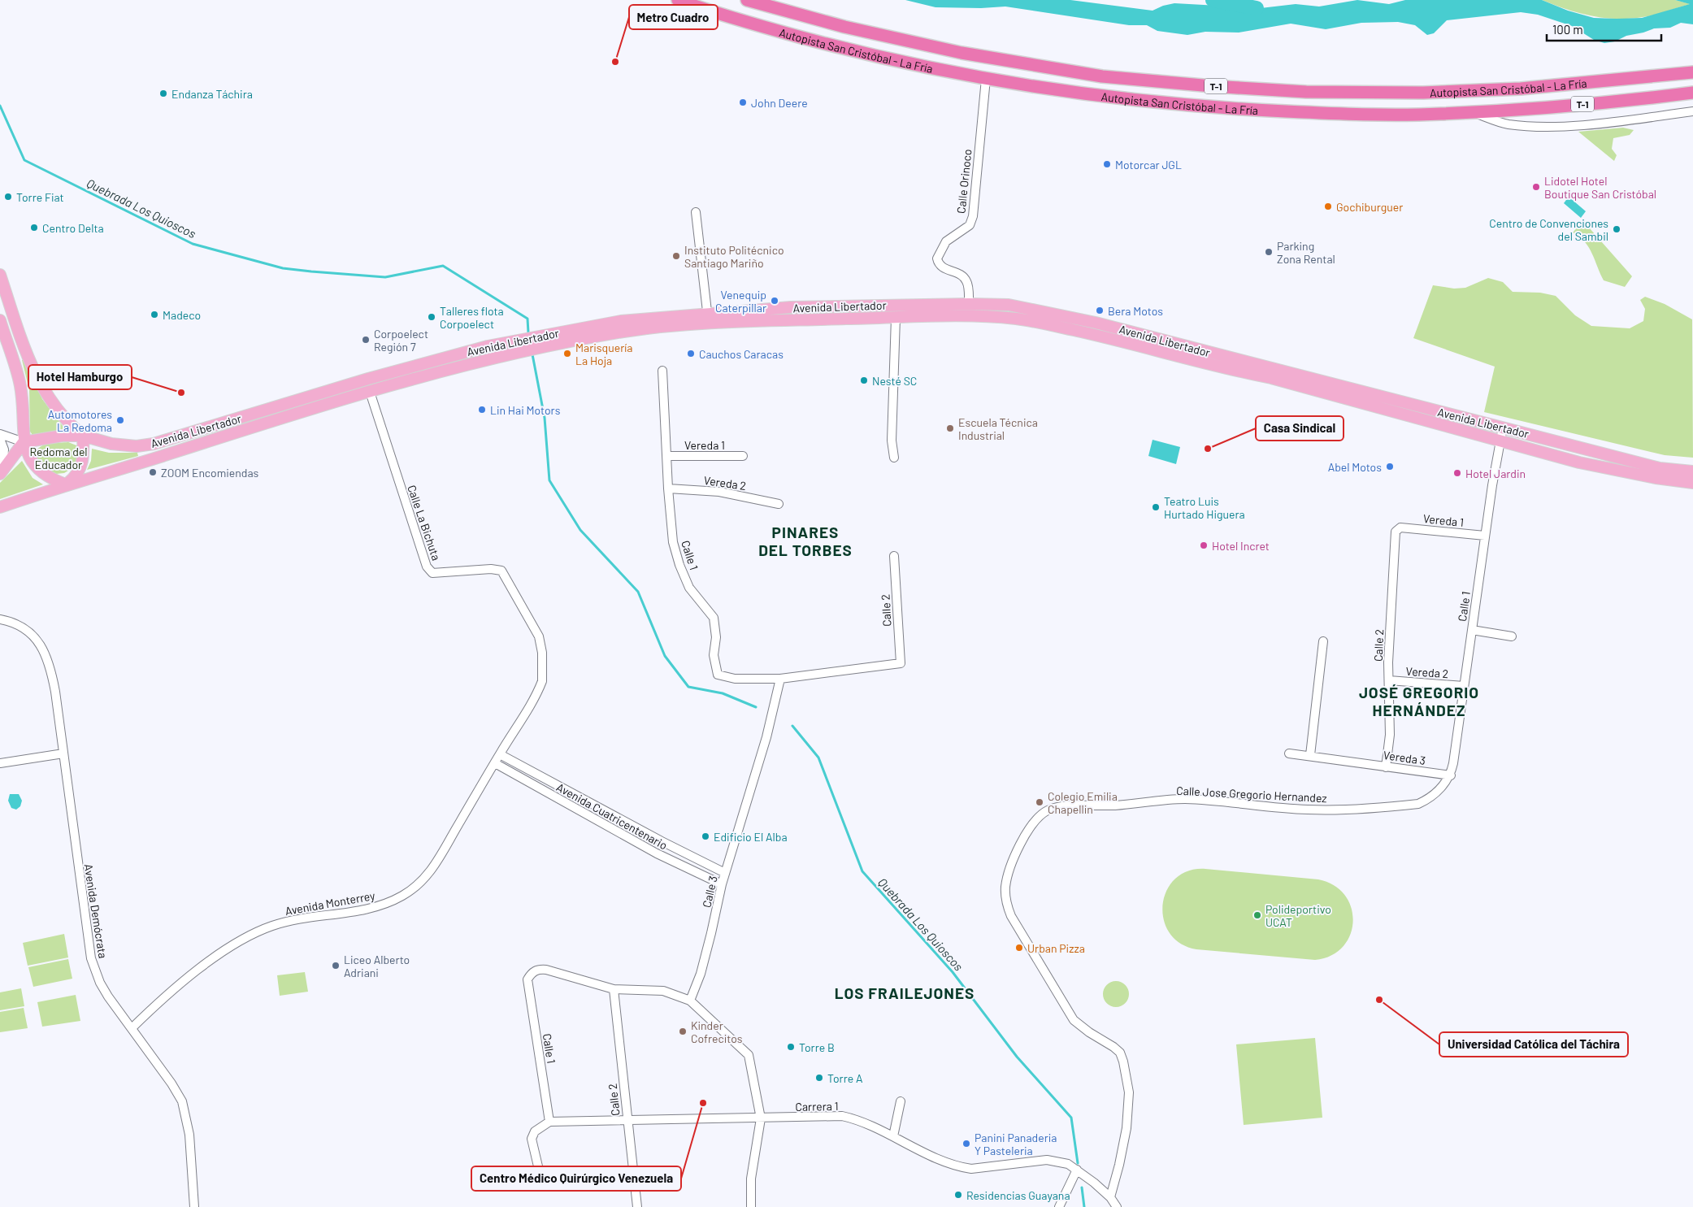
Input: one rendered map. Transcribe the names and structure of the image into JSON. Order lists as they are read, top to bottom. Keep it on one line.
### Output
{"streets":{"highway":["Autopista San Cristóbal - La Fría","T-1"],"main road":["Avenida Libertador"],"street":["Calle Orinoco","Vereda 1","Vereda 2","Calle La Bichuta","Calle 1","Calle 2","Vereda 3","Calle Jose Gregorio Hernandez","Avenida Cuatricentenario","Calle 3","Avenida Monterrey","Avenida Demócrata","Carrera 1"]},"crossings":[["Autopista San Cristóbal - La Fría","Calle Orinoco"],["Calle Orinoco","Avenida Libertador"],["Avenida Libertador","Calle La Bichuta"],["Avenida Libertador","Calle 1"],["Vereda 1","Calle 1"],["Vereda 1","Calle 2"],["Vereda 2","Calle 1"],["Vereda 2","Calle 2"],["Calle La Bichuta","Avenida Cuatricentenario"],["Calle La Bichuta","Avenida Monterrey"],["Calle 1","Calle 2"],["Calle 1","Vereda 3"],["Calle 1","Calle Jose Gregorio Hernandez"],["Calle 1","Calle 3"],["Calle 1","Carrera 1"],["Calle 2","Vereda 3"],["Calle 2","Calle 3"],["Calle 2","Carrera 1"],["Vereda 3","Calle Jose Gregorio Hernandez"],["Calle Jose Gregorio Hernandez","Carrera 1"],["Avenida Cuatricentenario","Calle 3"],["Avenida Cuatricentenario","Avenida Monterrey"],["Avenida Monterrey","Avenida Demócrata"]],"districts":["PINARES DEL TORBES","JOSÉ GREGORIO HERNÁNDEZ","LOS FRAILEJONES"],"water":["Quebrada Los Quioscos"],"parks":["Redoma del Educador"],"places":["Metro Cuadro","Endanza Táchira","John Deere","Motorcar JGL","Lidotel Hotel Boutique San Cristóbal","Torre Fiat","Gochiburguer","Centro Delta","Centro de Convenciones del Sambil","Parking Zona Rental","Instituto Politécnico Santiago Mariño","Venequip Caterpillar","Bera Motos","Madeco","Talleres flota Corpoelect","Corpoelect Región 7","Marisquería La Hoja","Cauchos Caracas","Nesté SC","Hotel Hamburgo","Lin Hai Motors","Automotores La Redoma","Escuela Técnica Industrial","Casa Sindical","Abel Motos","ZOOM Encomiendas","Hotel Jardin","Teatro Luis Hurtado Higuera","Hotel Incret","Colegio Emilia Chapellin","Edificio El Alba","Polideportivo UCAT","Urban Pizza","Liceo Alberto Adriani","Universidad Católica del Táchira","Kinder Cofrecitos","Torre B","Torre A","Centro Médico Quirúrgico Venezuela","Panini Panaderia Y Pasteleria","Residencias Guayana"],"scale_bar":"100 m"}
